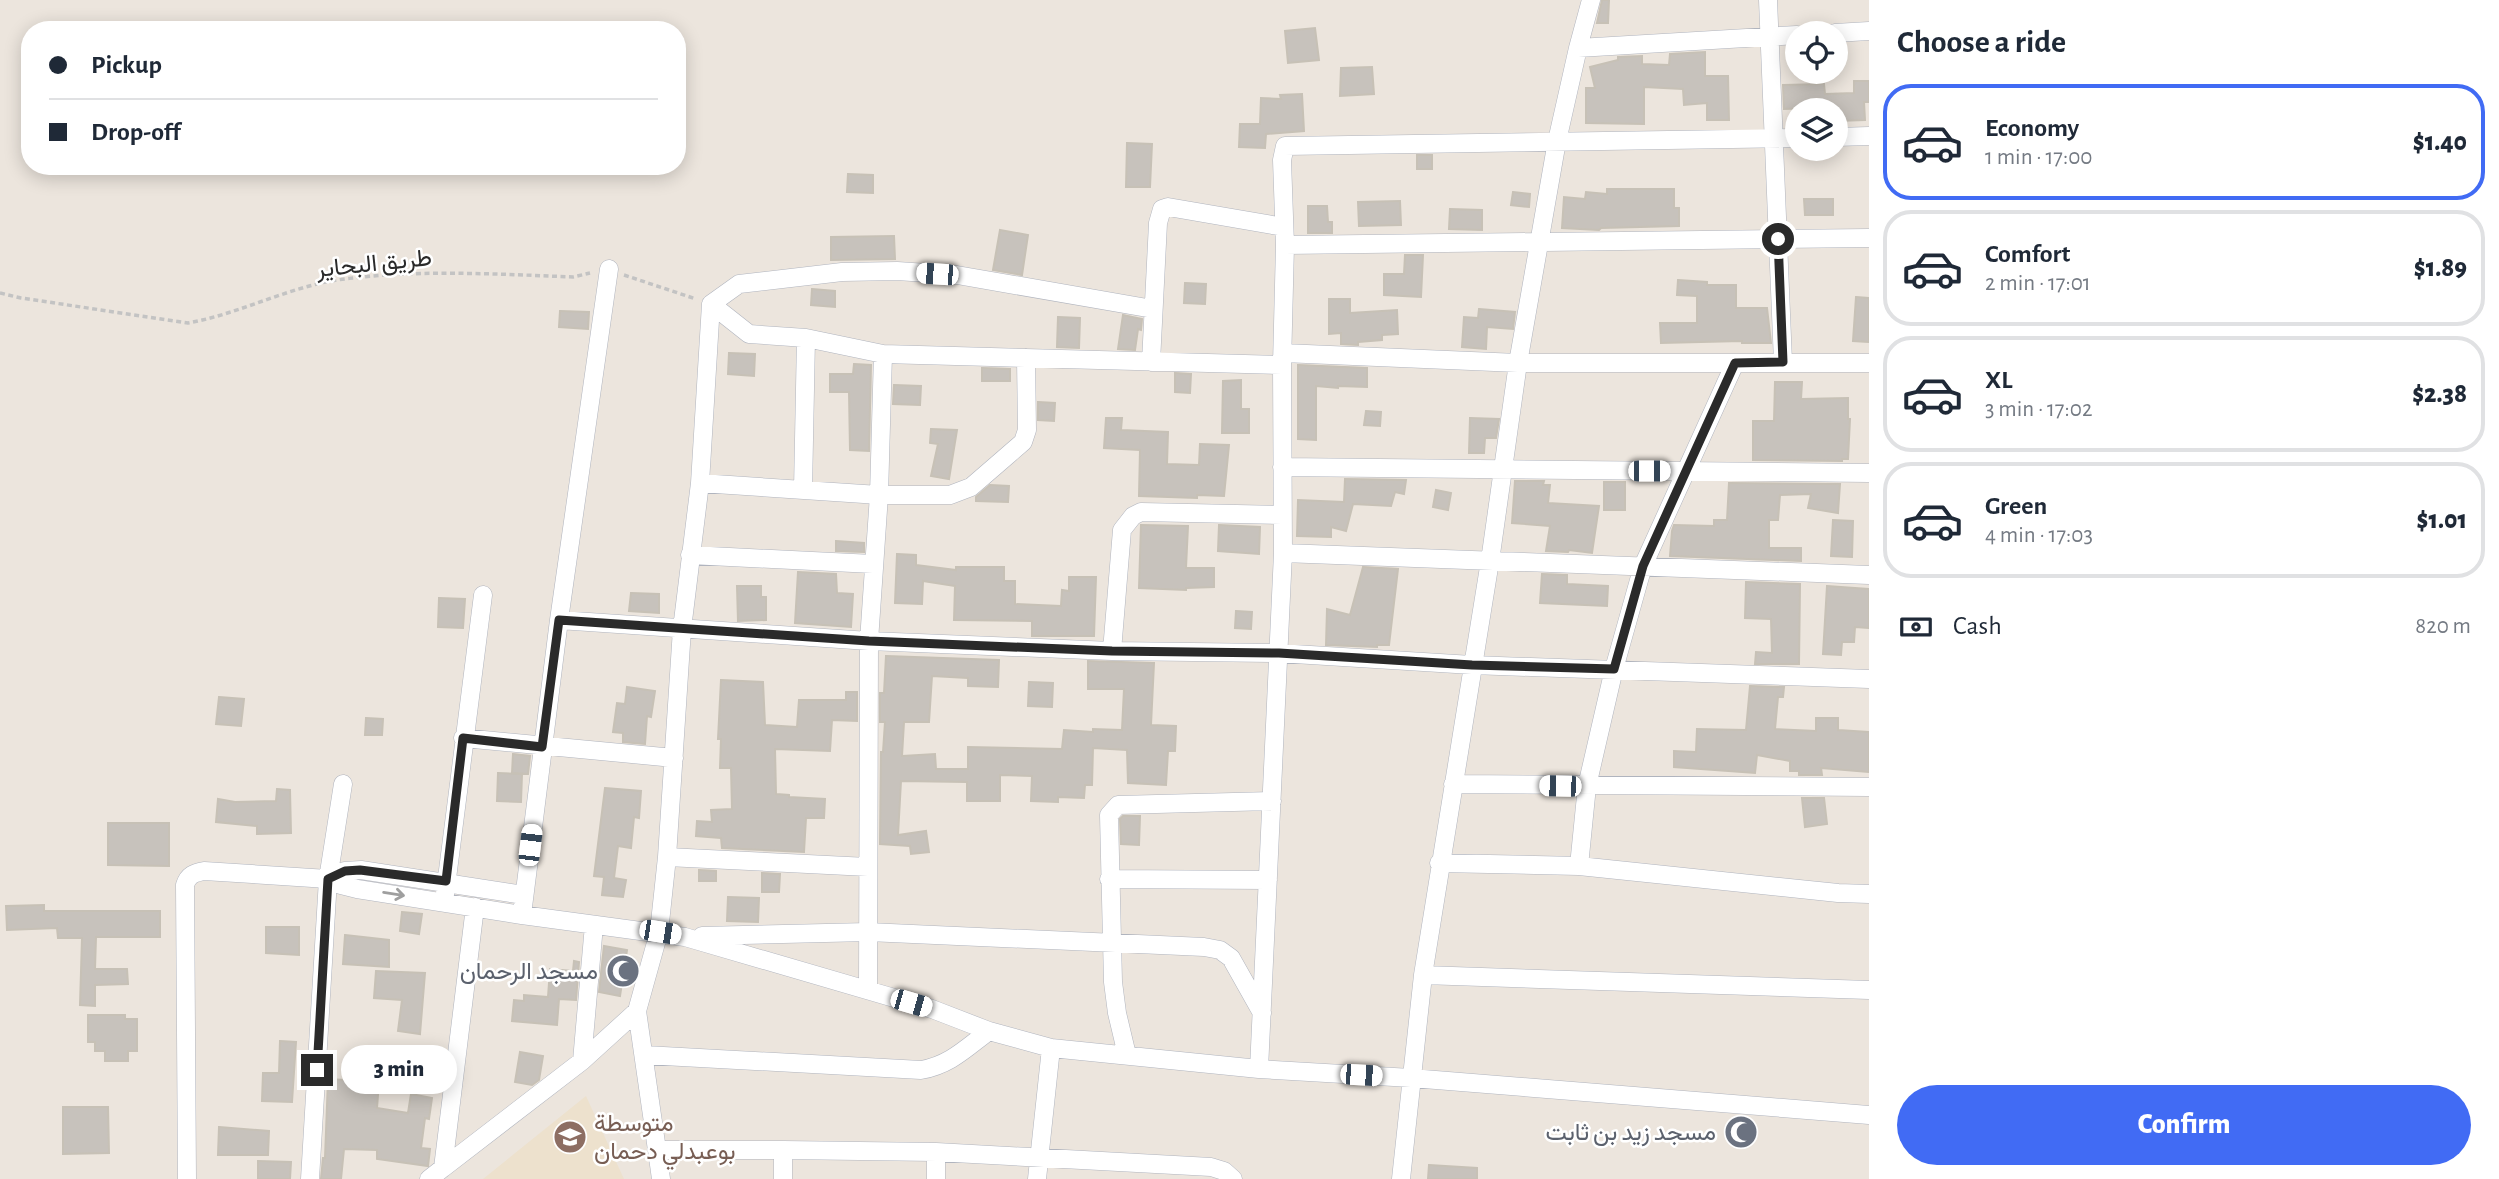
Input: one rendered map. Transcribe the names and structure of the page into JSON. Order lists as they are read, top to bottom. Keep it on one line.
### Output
{"streets":{"path":["طريق البحاير"]},"places":{"mosque":["مسجد الرحمان","مسجد زيد بن ثابت"],"school or university":["متوسطة بوعبدلي دحمان"]},"page":{"heading":"Choose a ride","banner":["Pickup","Drop-off"],"list":[{"name":"Economy","note":"1 min · 17:00","value":"$1.40"},{"name":"Comfort","note":"2 min · 17:01","value":"$1.89"},{"name":"XL","note":"3 min · 17:02","value":"$2.38"},{"name":"Green","note":"4 min · 17:03","value":"$1.01"}],"pay":["Cash","820 m"],"bubble":"3 min","buttons":"Confirm"}}
